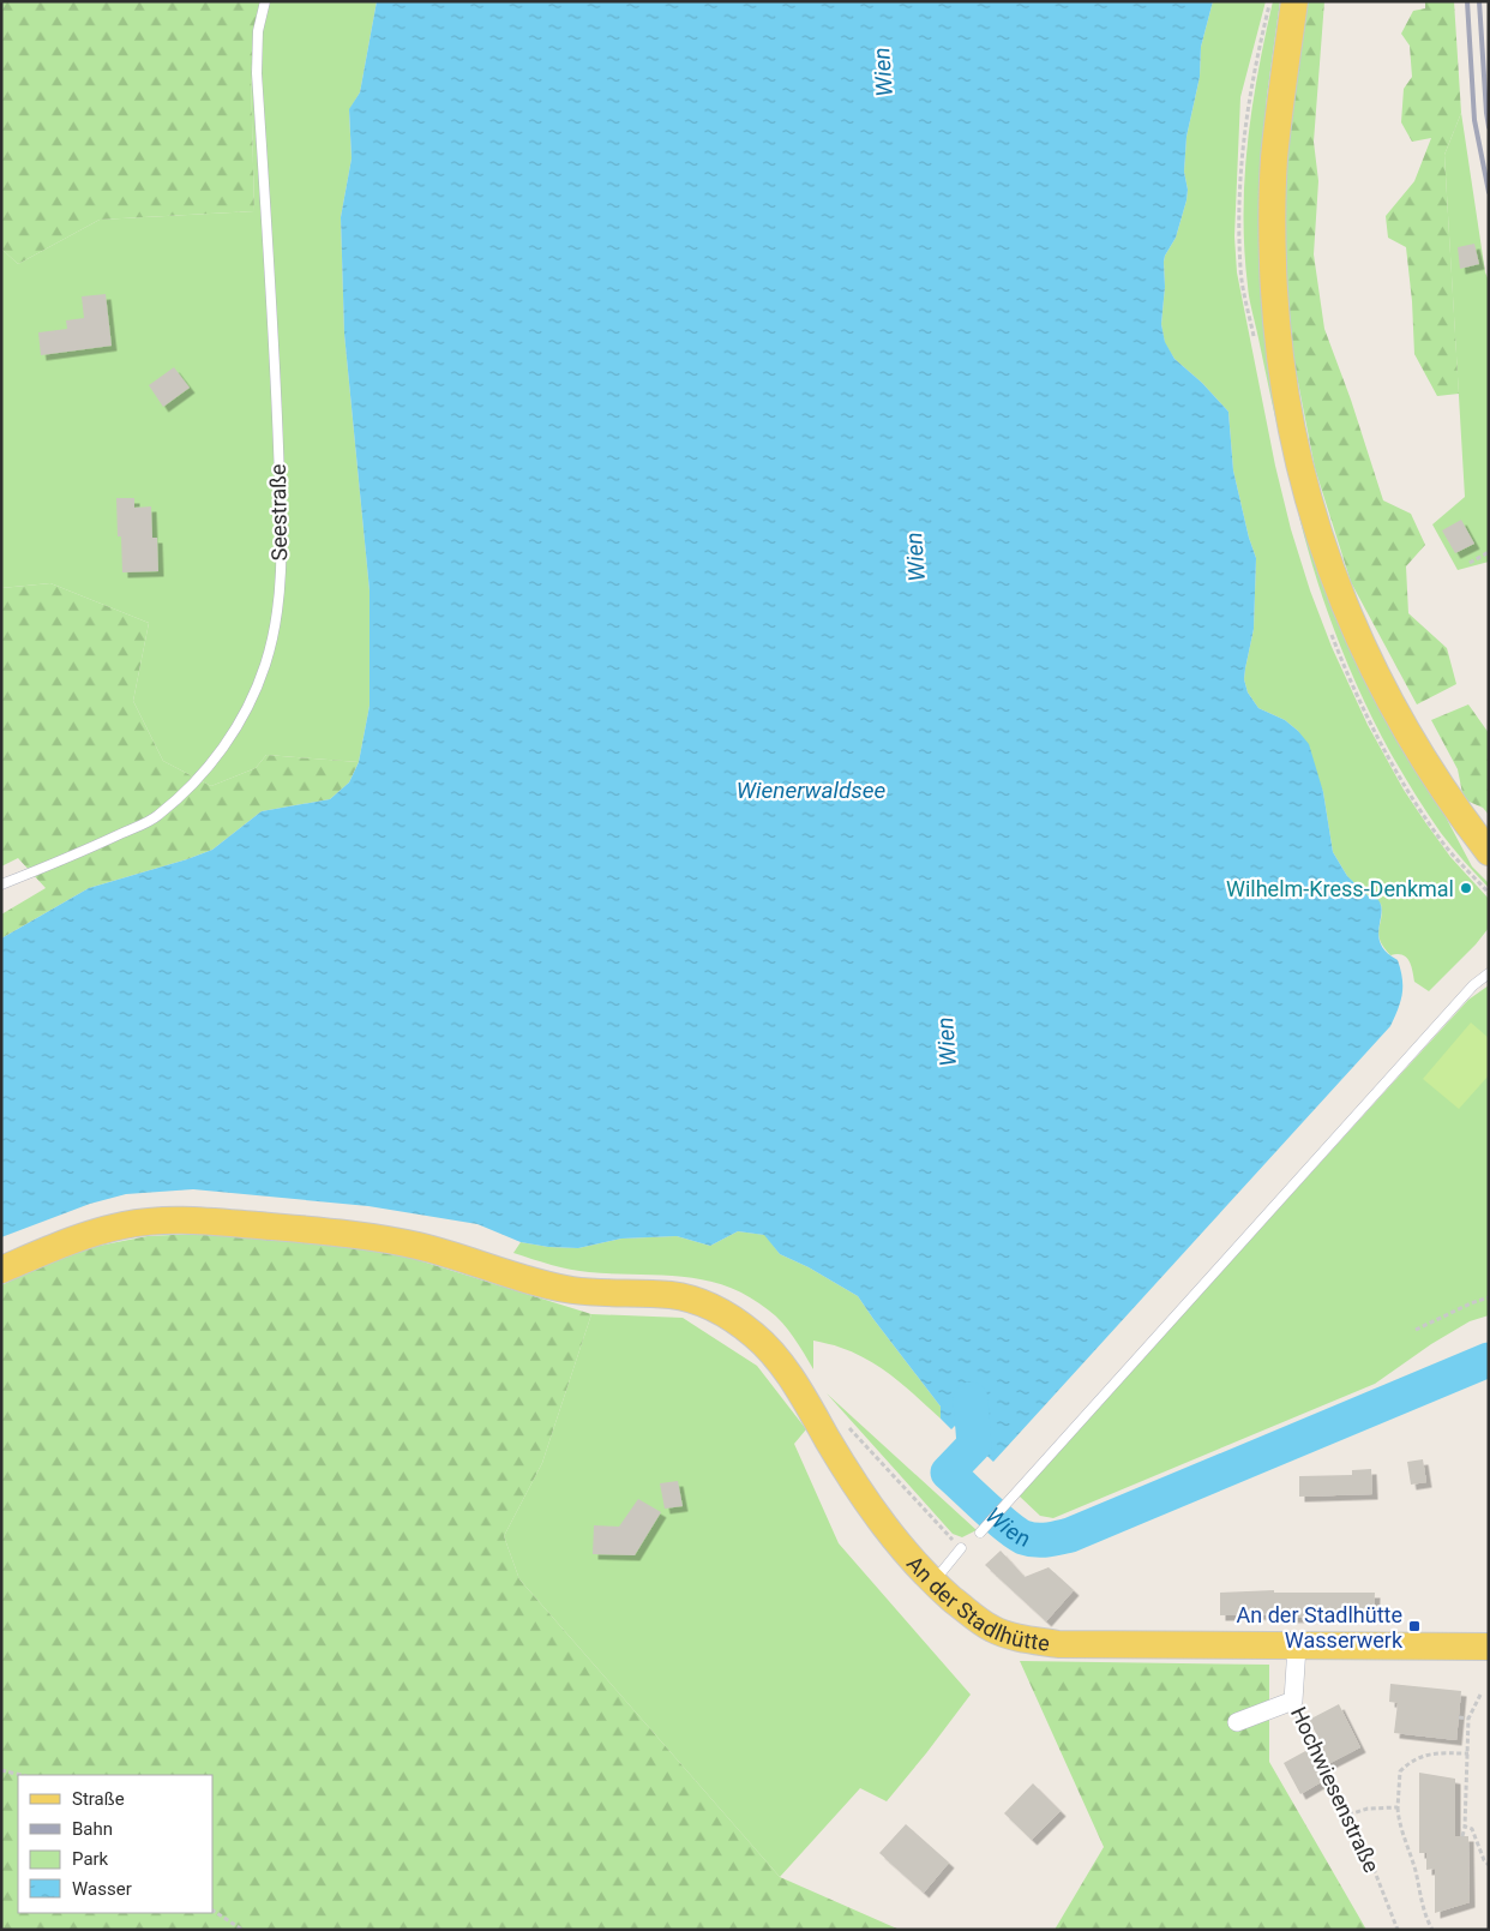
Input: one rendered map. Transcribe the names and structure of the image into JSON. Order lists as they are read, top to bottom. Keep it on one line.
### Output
{"streets":{"main road":["An der Stadlhütte"],"street":["Hochwiesenstraße"],"lane":["Seestraße"]},"crossings":[["An der Stadlhütte","Hochwiesenstraße"]],"water":["Wien","Wienerwaldsee"],"places":{"other":["Wilhelm-Kress-Denkmal"],"transit":["An der Stadlhütte Wasserwerk"]},"legend":["Straße","Bahn","Park","Wasser"]}
